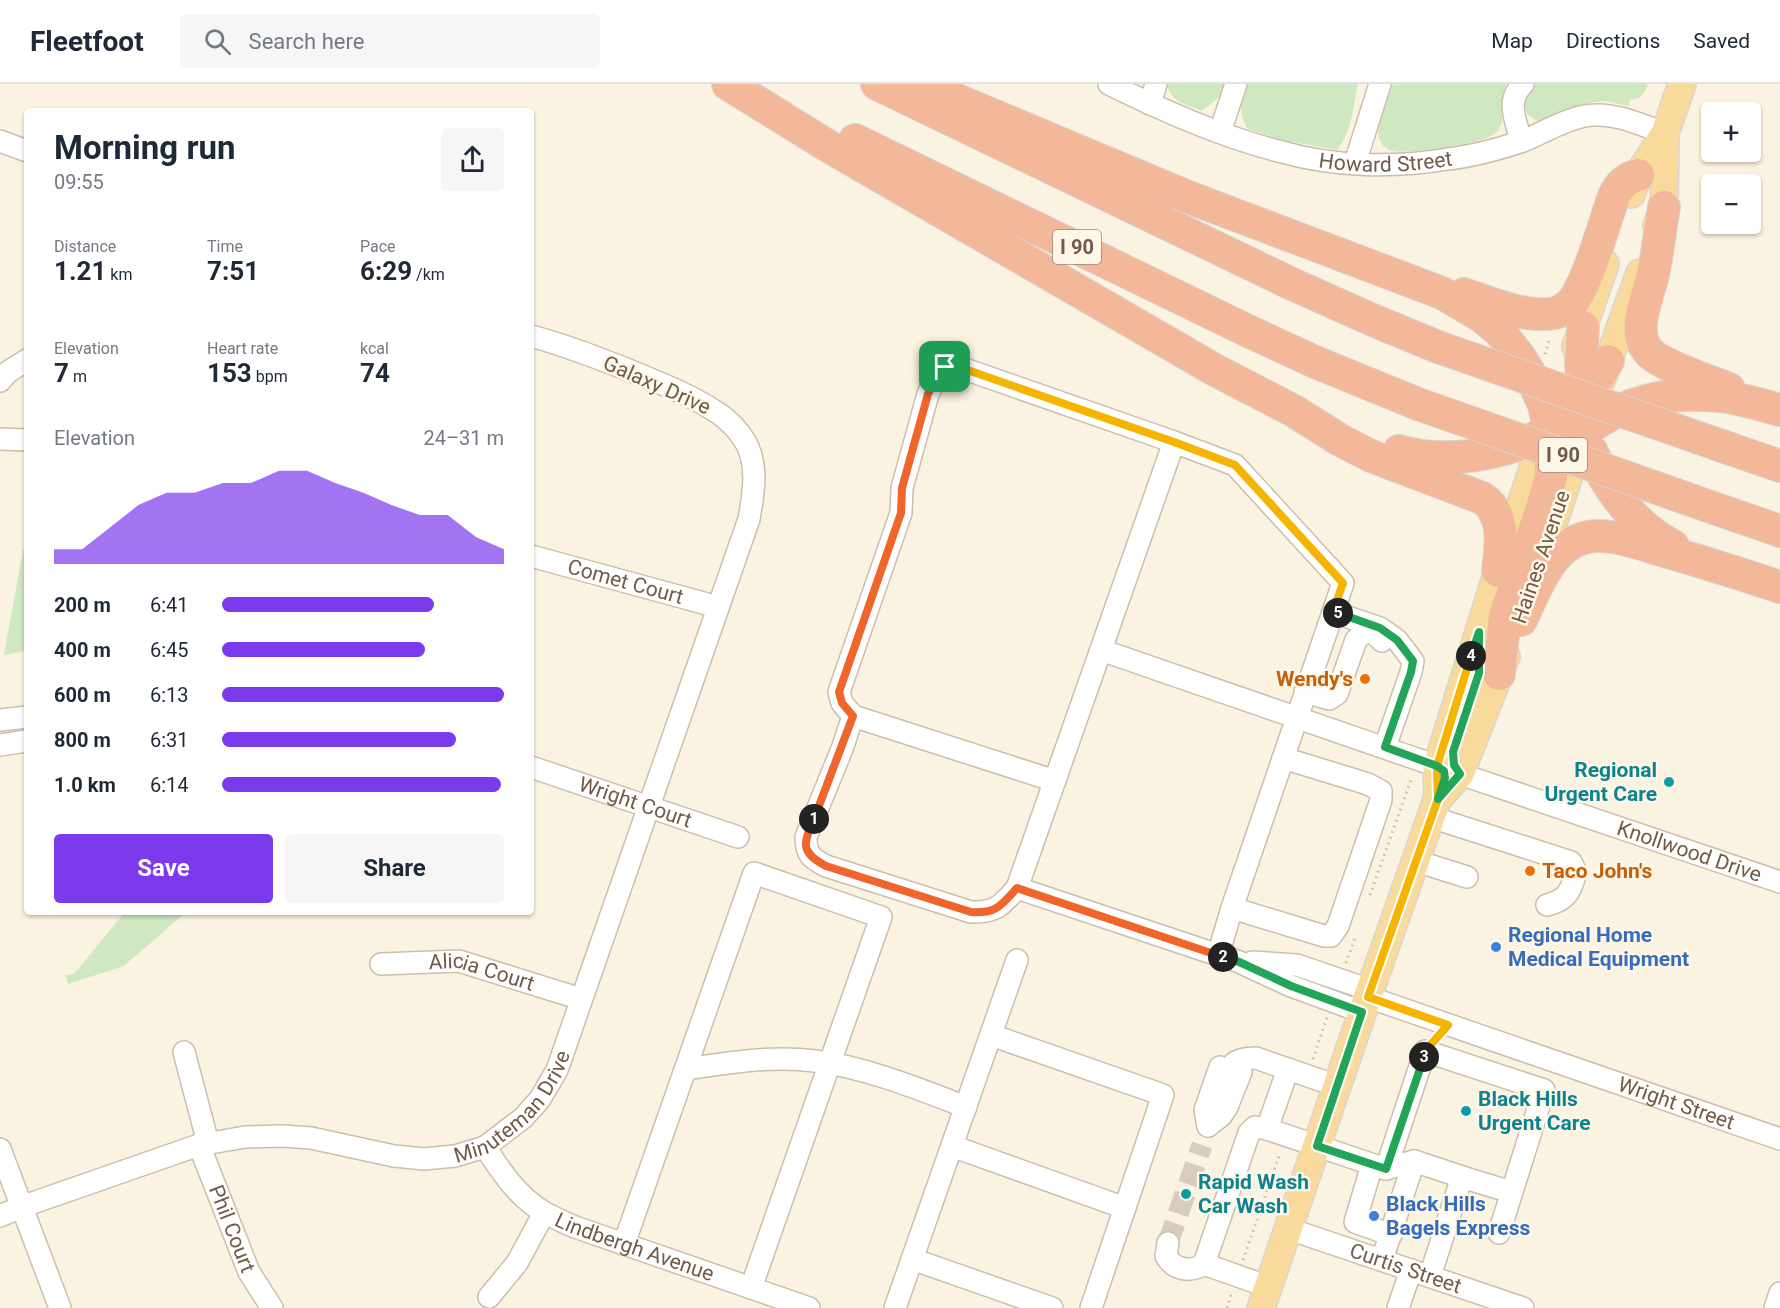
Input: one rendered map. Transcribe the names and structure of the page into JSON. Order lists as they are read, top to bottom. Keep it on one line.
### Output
{"streets":{"highway":["I 90"],"main road":["Haines Avenue"],"street":["Howard Street","Galaxy Drive","Comet Court","Wright Court","Knollwood Drive","Alicia Court","Minuteman Drive","Wright Street","Phil Court","Lindbergh Avenue","Curtis Street"]},"crossings":[["Galaxy Drive","Comet Court"],["Galaxy Drive","Minuteman Drive"],["Haines Avenue","Knollwood Drive"],["Comet Court","Minuteman Drive"],["Wright Court","Minuteman Drive"],["Alicia Court","Minuteman Drive"],["Minuteman Drive","Phil Court"],["Minuteman Drive","Lindbergh Avenue"]],"places":["Wendy's","Regional Urgent Care","Taco John's","Regional Home Medical Equipment","Black Hills Urgent Care","Rapid Wash Car Wash","Black Hills Bagels Express"],"page":{"header":"Fleetfoot","search":"Search here","nav":["Map","Directions","Saved"],"map_buttons":["+","−"],"heading":["Morning run","09:55"],"stats":[["Distance","1.21 km"],["Time","7:51"],["Pace","6:29 /km"],["Elevation","7 m"],["Heart rate","153 bpm"],["kcal","74"]],"chart":["Elevation","24–31 m"],"list":[{"name":"200 m","note":"6:41"},{"name":"400 m","note":"6:45"},{"name":"600 m","note":"6:13"},{"name":"800 m","note":"6:31"},{"name":"1.0 km","note":"6:14"}],"pins":["5","4","1","2","3"],"buttons":["Save","Share"]}}
